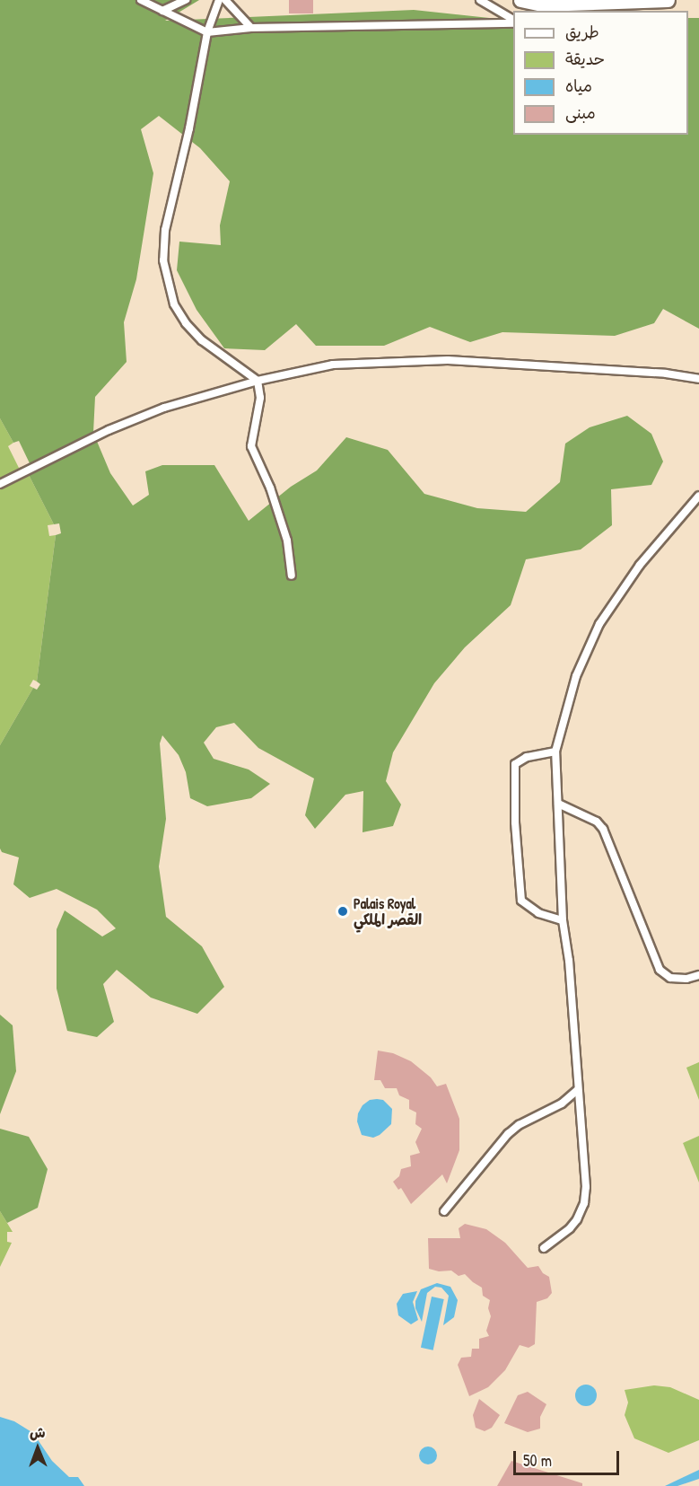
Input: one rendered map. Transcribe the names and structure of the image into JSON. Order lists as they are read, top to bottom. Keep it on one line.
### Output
{"places":["Palais Royal القصر الملكي"],"legend":["طريق","حديقة","مياه","مبنى"],"scale_bar":"50 m","north":"top"}
